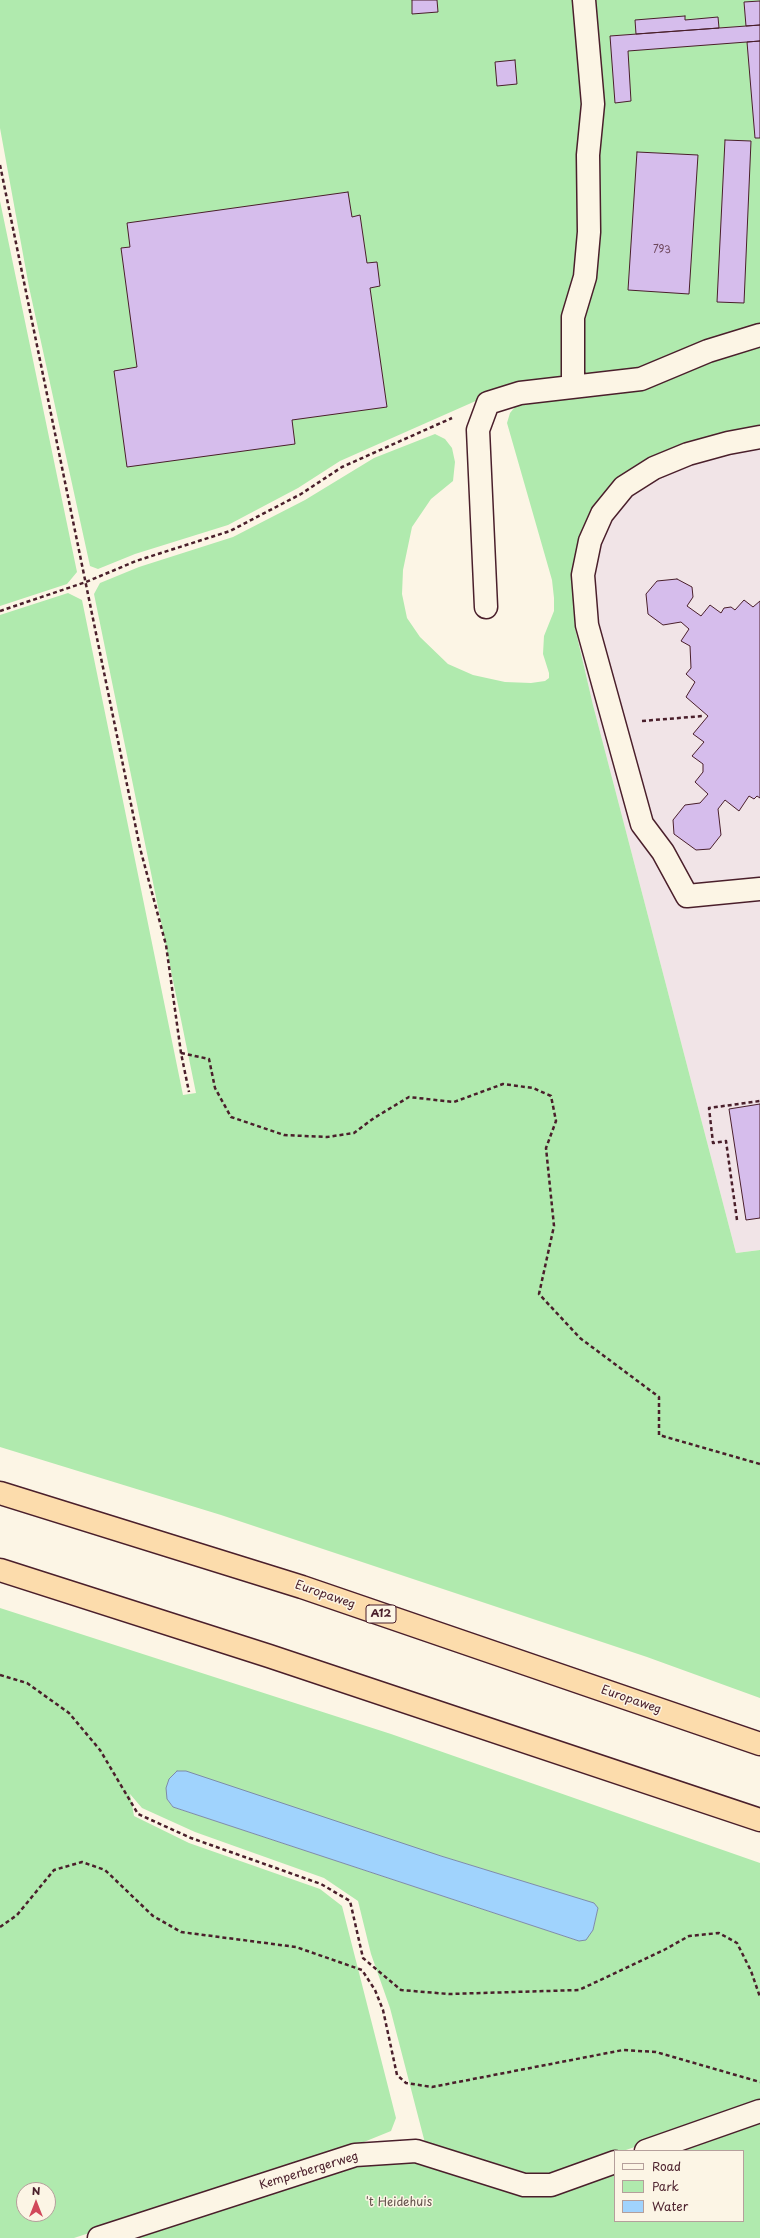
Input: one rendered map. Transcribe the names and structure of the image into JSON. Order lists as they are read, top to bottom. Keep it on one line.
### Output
{"streets":{"highway":["Europaweg","A12"],"street":["Kemperbergerweg"]},"parks":["'t Heidehuis"],"house_numbers":["793"],"legend":["Road","Park","Water"],"north":"top"}
